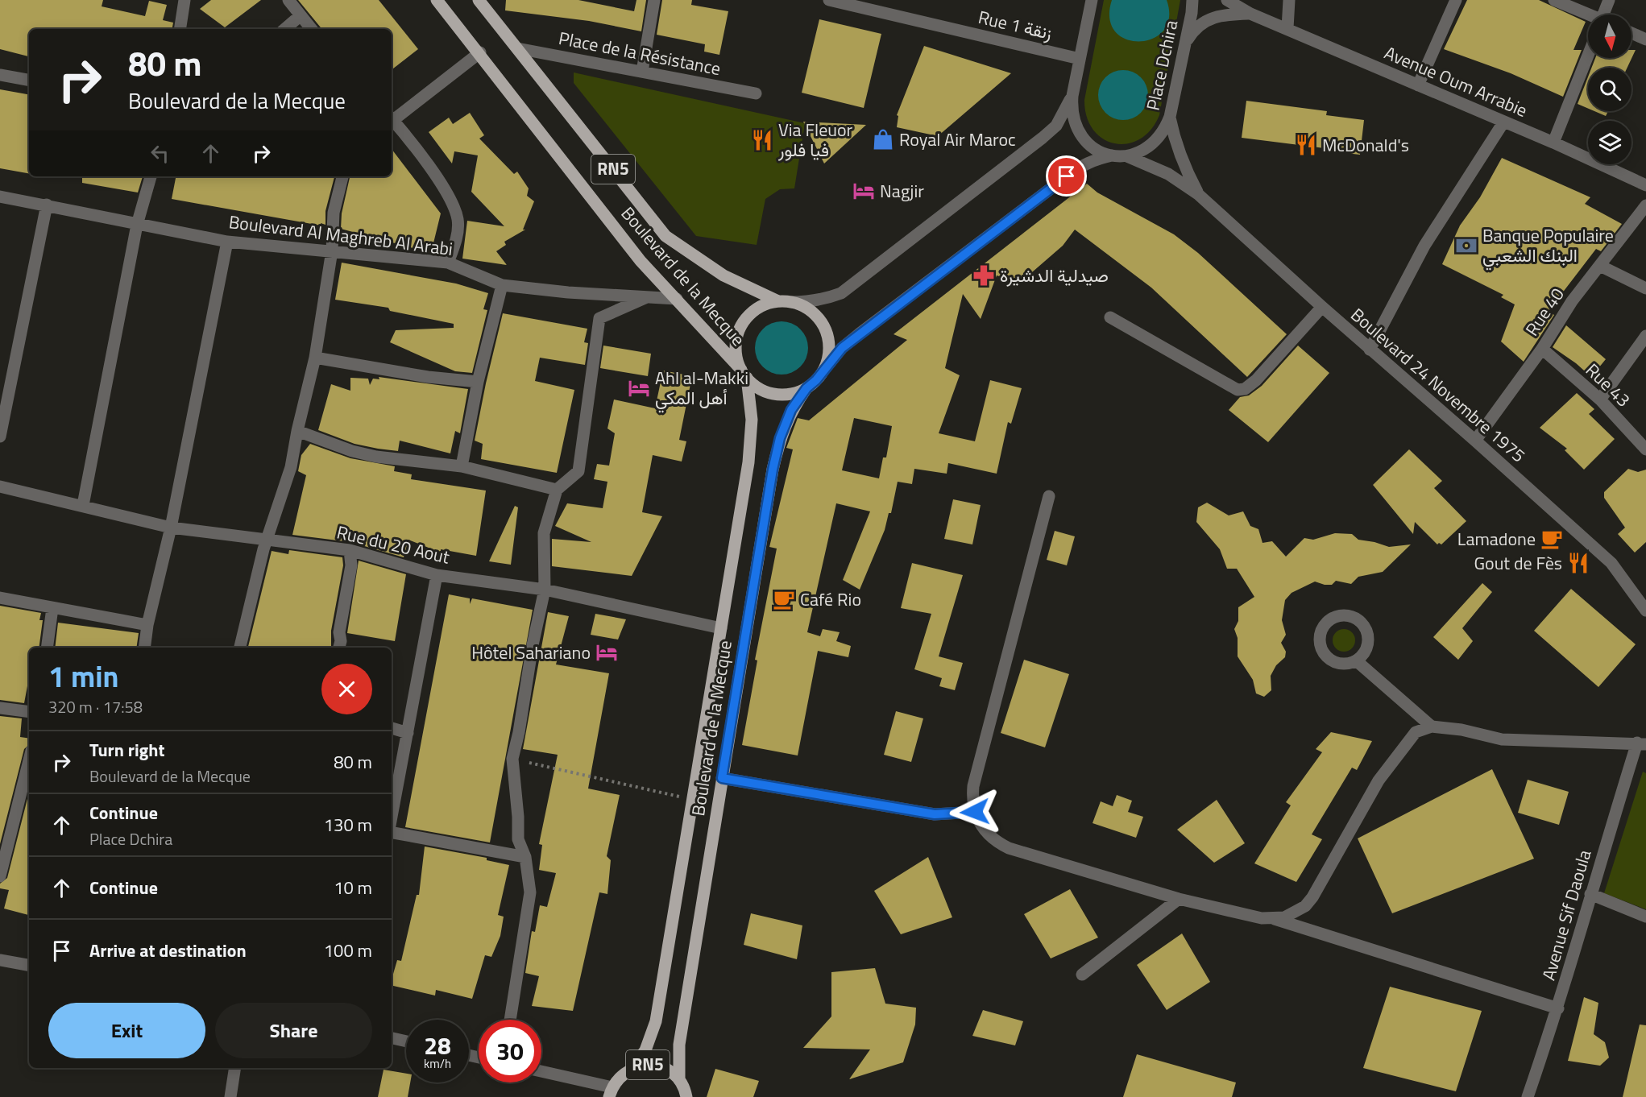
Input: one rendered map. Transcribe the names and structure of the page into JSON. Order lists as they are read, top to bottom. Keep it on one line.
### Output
{"streets":{"main road":["RN5","Boulevard de la Mecque"],"street":["Rue 1 زنقة","Place de la Résistance","Place Dchira","Avenue Oum Arrabie","Boulevard Al Maghreb Al Arabi","Rue 40","Boulevard 24 Novembre 1975","Rue 43","Rue du 20 Aout","Avenue Sif Daoula"]},"crossings":[["Rue 1 زنقة","Place Dchira"],["Place de la Résistance","Boulevard de la Mecque"],["Place Dchira","Avenue Oum Arrabie"],["Place Dchira","Boulevard 24 Novembre 1975"],["RN5","Boulevard de la Mecque"],["RN5","Rue du 20 Aout"],["Boulevard Al Maghreb Al Arabi","Boulevard de la Mecque"],["Rue 40","Boulevard 24 Novembre 1975"],["Rue 40","Rue 43"]],"places":{"shop":["Royal Air Maroc"],"restaurant":["Via Fleuor فيا فلور","McDonald's","Gout de Fès"],"hotel":["Nagjir","Ahl al-Makki أهل المكي","Hôtel Sahariano"],"bank":["Banque Populaire البنك الشعبي"],"pharmacy":["صيدلية الدشيرة"],"cafe":["Lamadone","Café Rio"]},"north":"bottom","page":{"turn":["80 m","Boulevard de la Mecque"],"heading":["1 min","320 m · 17:58"],"list":[{"name":"Turn right","note":"Boulevard de la Mecque","value":"80 m"},{"name":"Continue","note":"Place Dchira","value":"130 m"},{"name":"Continue","value":"10 m"},{"name":"Arrive at destination","value":"100 m"}],"buttons":["Exit","Share"],"speed":"28 km/h","limit":"30"}}
